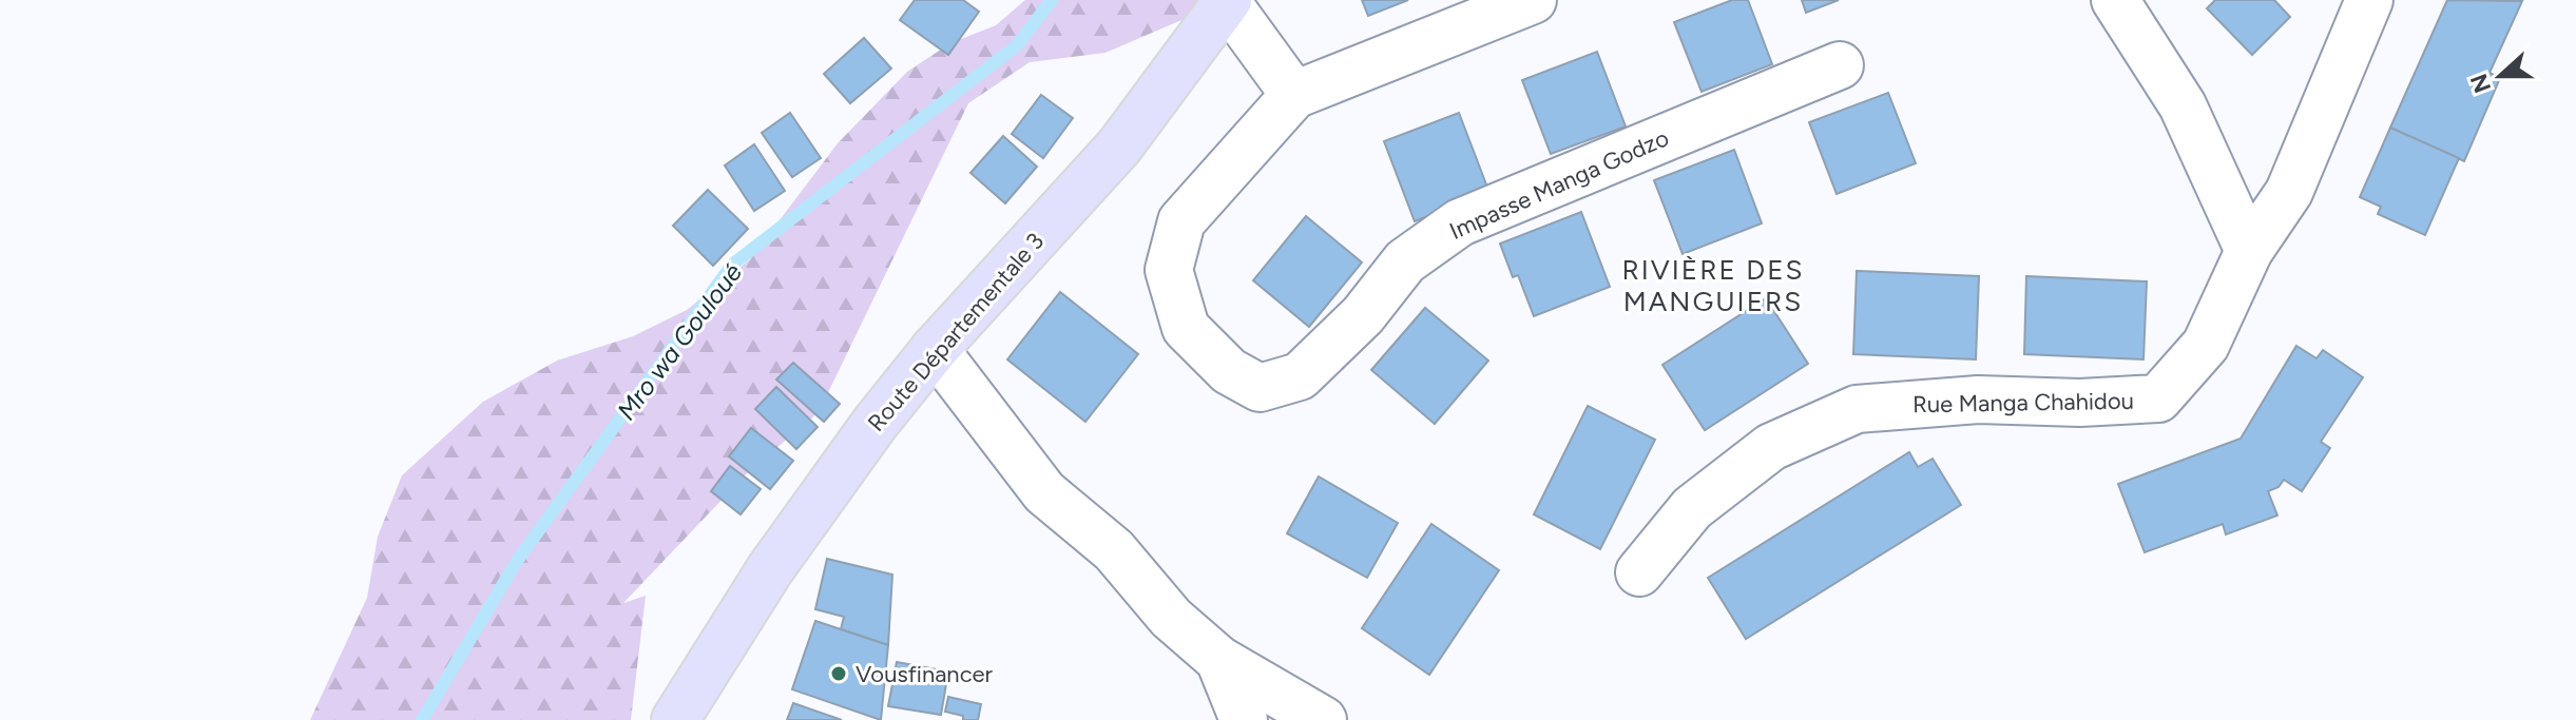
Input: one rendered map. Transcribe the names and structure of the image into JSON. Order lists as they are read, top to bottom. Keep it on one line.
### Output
{"streets":{"main road":["Route Départementale 3"],"street":["Impasse Manga Godzo","Rue Manga Chahidou"]},"districts":["RIVIÈRE DES MANGUIERS"],"water":["Mro wa Gouloué"],"places":["Vousfinancer"],"north":"left"}
